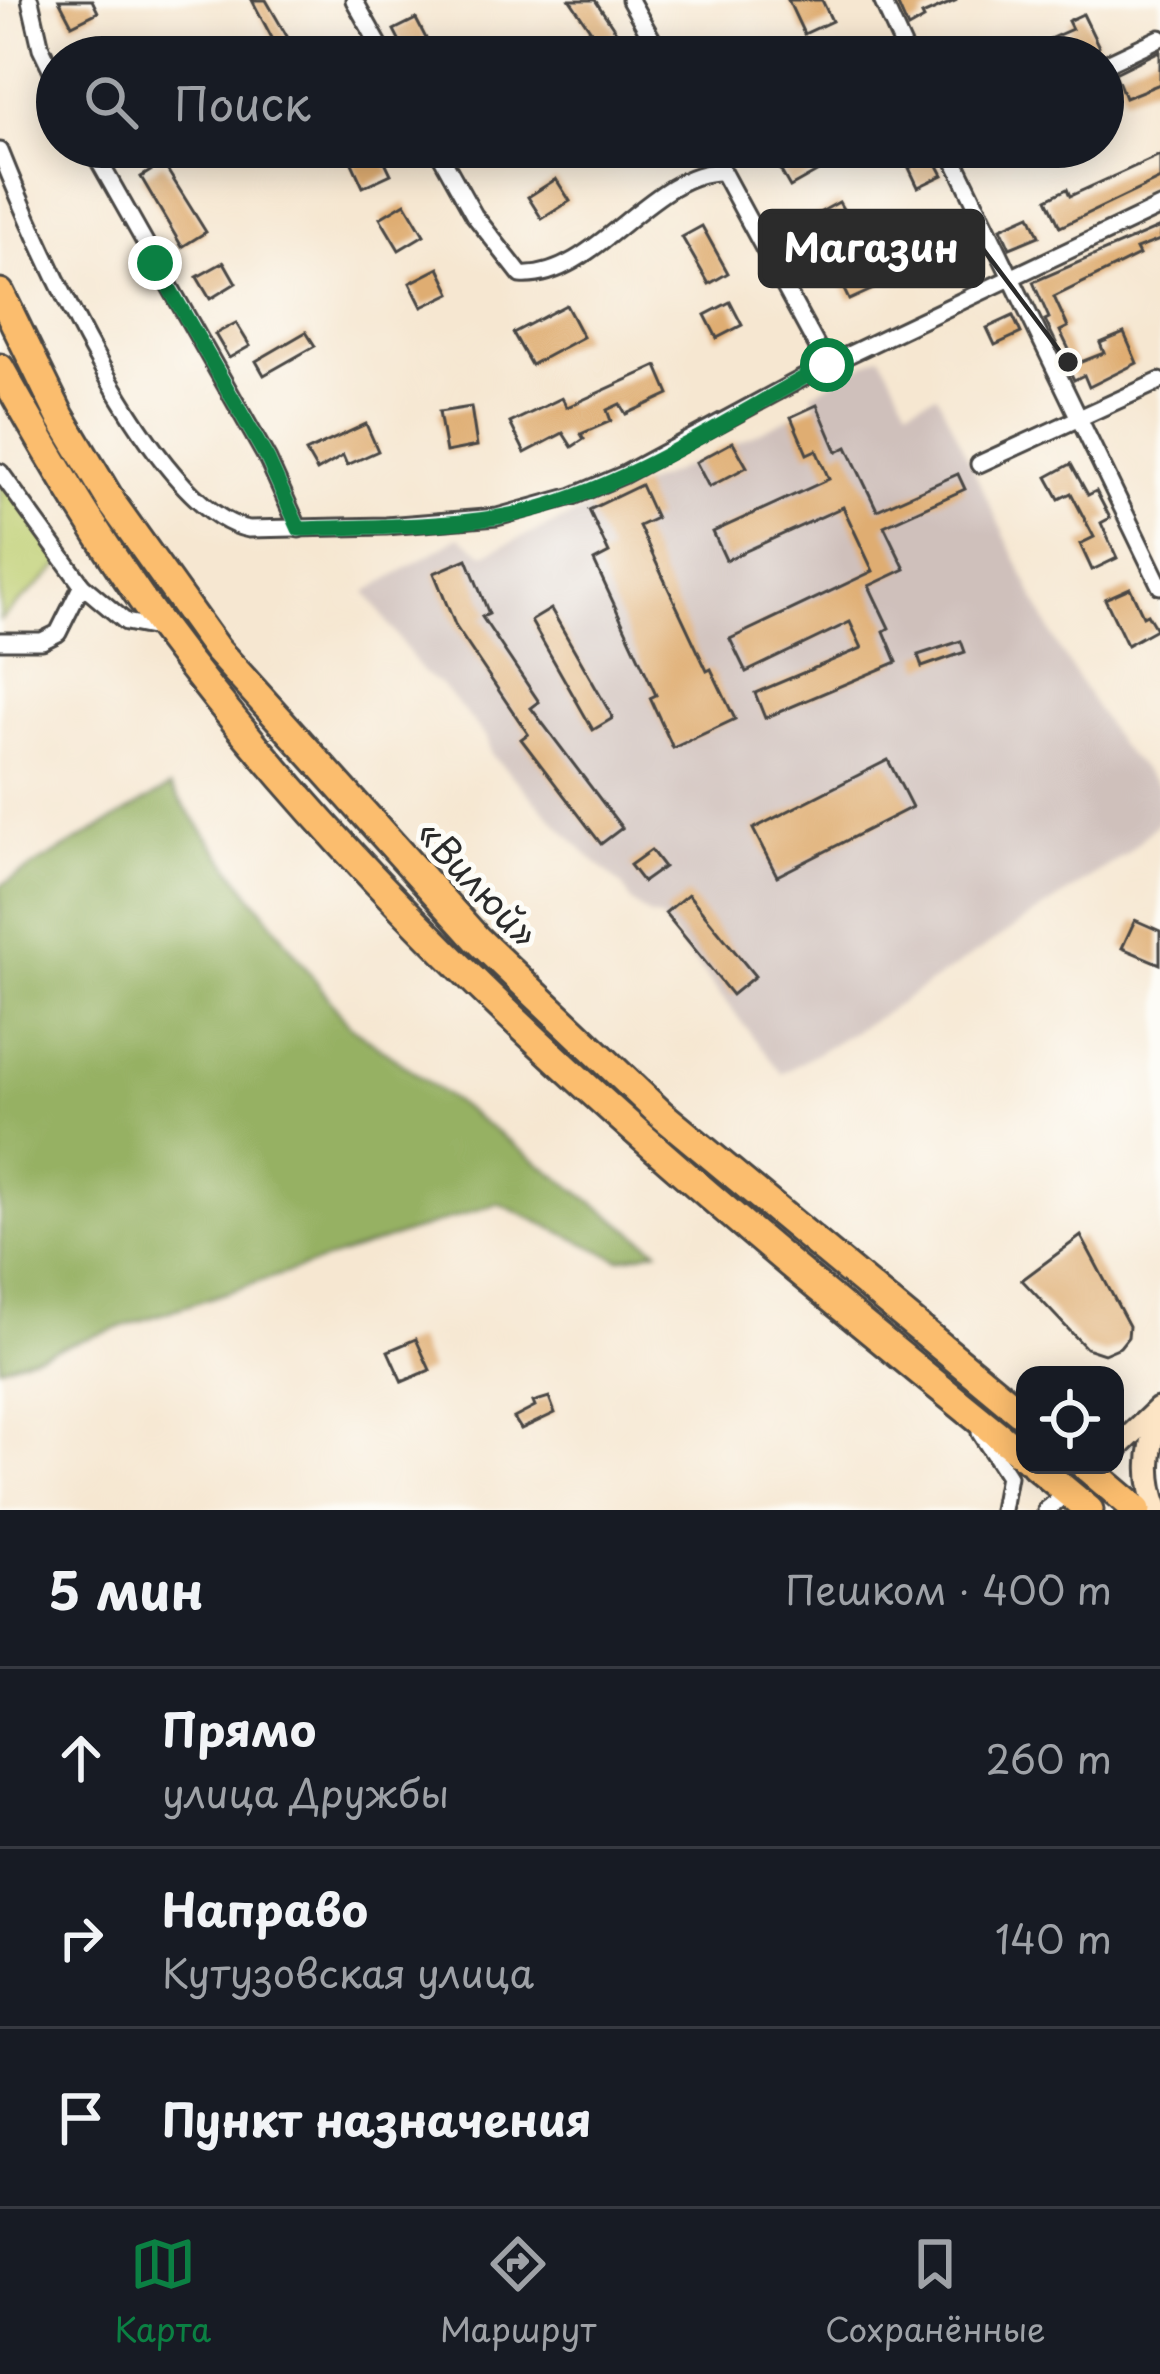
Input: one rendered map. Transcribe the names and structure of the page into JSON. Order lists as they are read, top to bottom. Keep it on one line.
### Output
{"streets":{"highway":["«Вилюй»"]},"places":["Магазин"],"page":{"search":"Поиск","heading":["5 мин","Пешком · 400 m"],"list":[["Прямо","улица Дружбы","260 m"],["Направо","Кутузовская улица","140 m"],"Пункт назначения"],"nav":["Карта","Маршрут","Сохранённые"]}}
